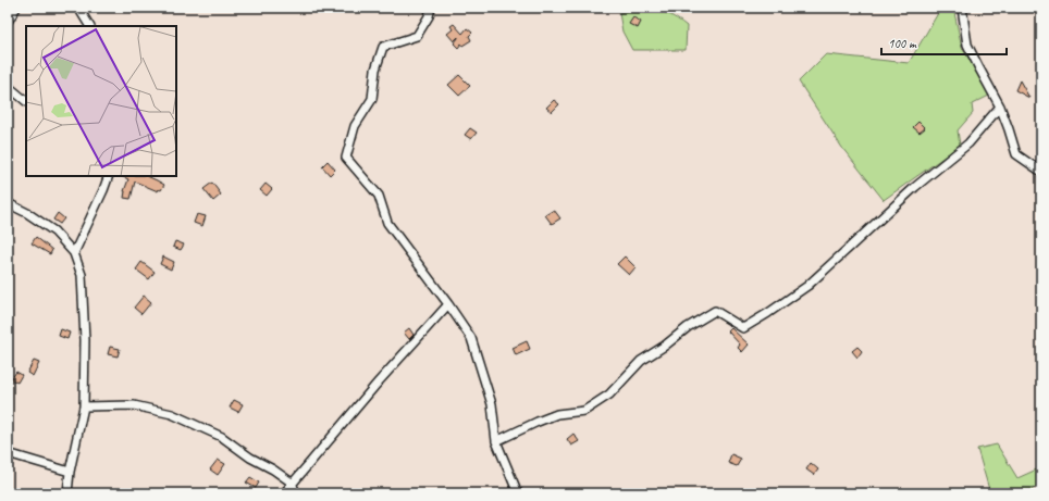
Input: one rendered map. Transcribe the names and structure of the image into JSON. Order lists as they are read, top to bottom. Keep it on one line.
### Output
{"scale_bar":"100 m"}
